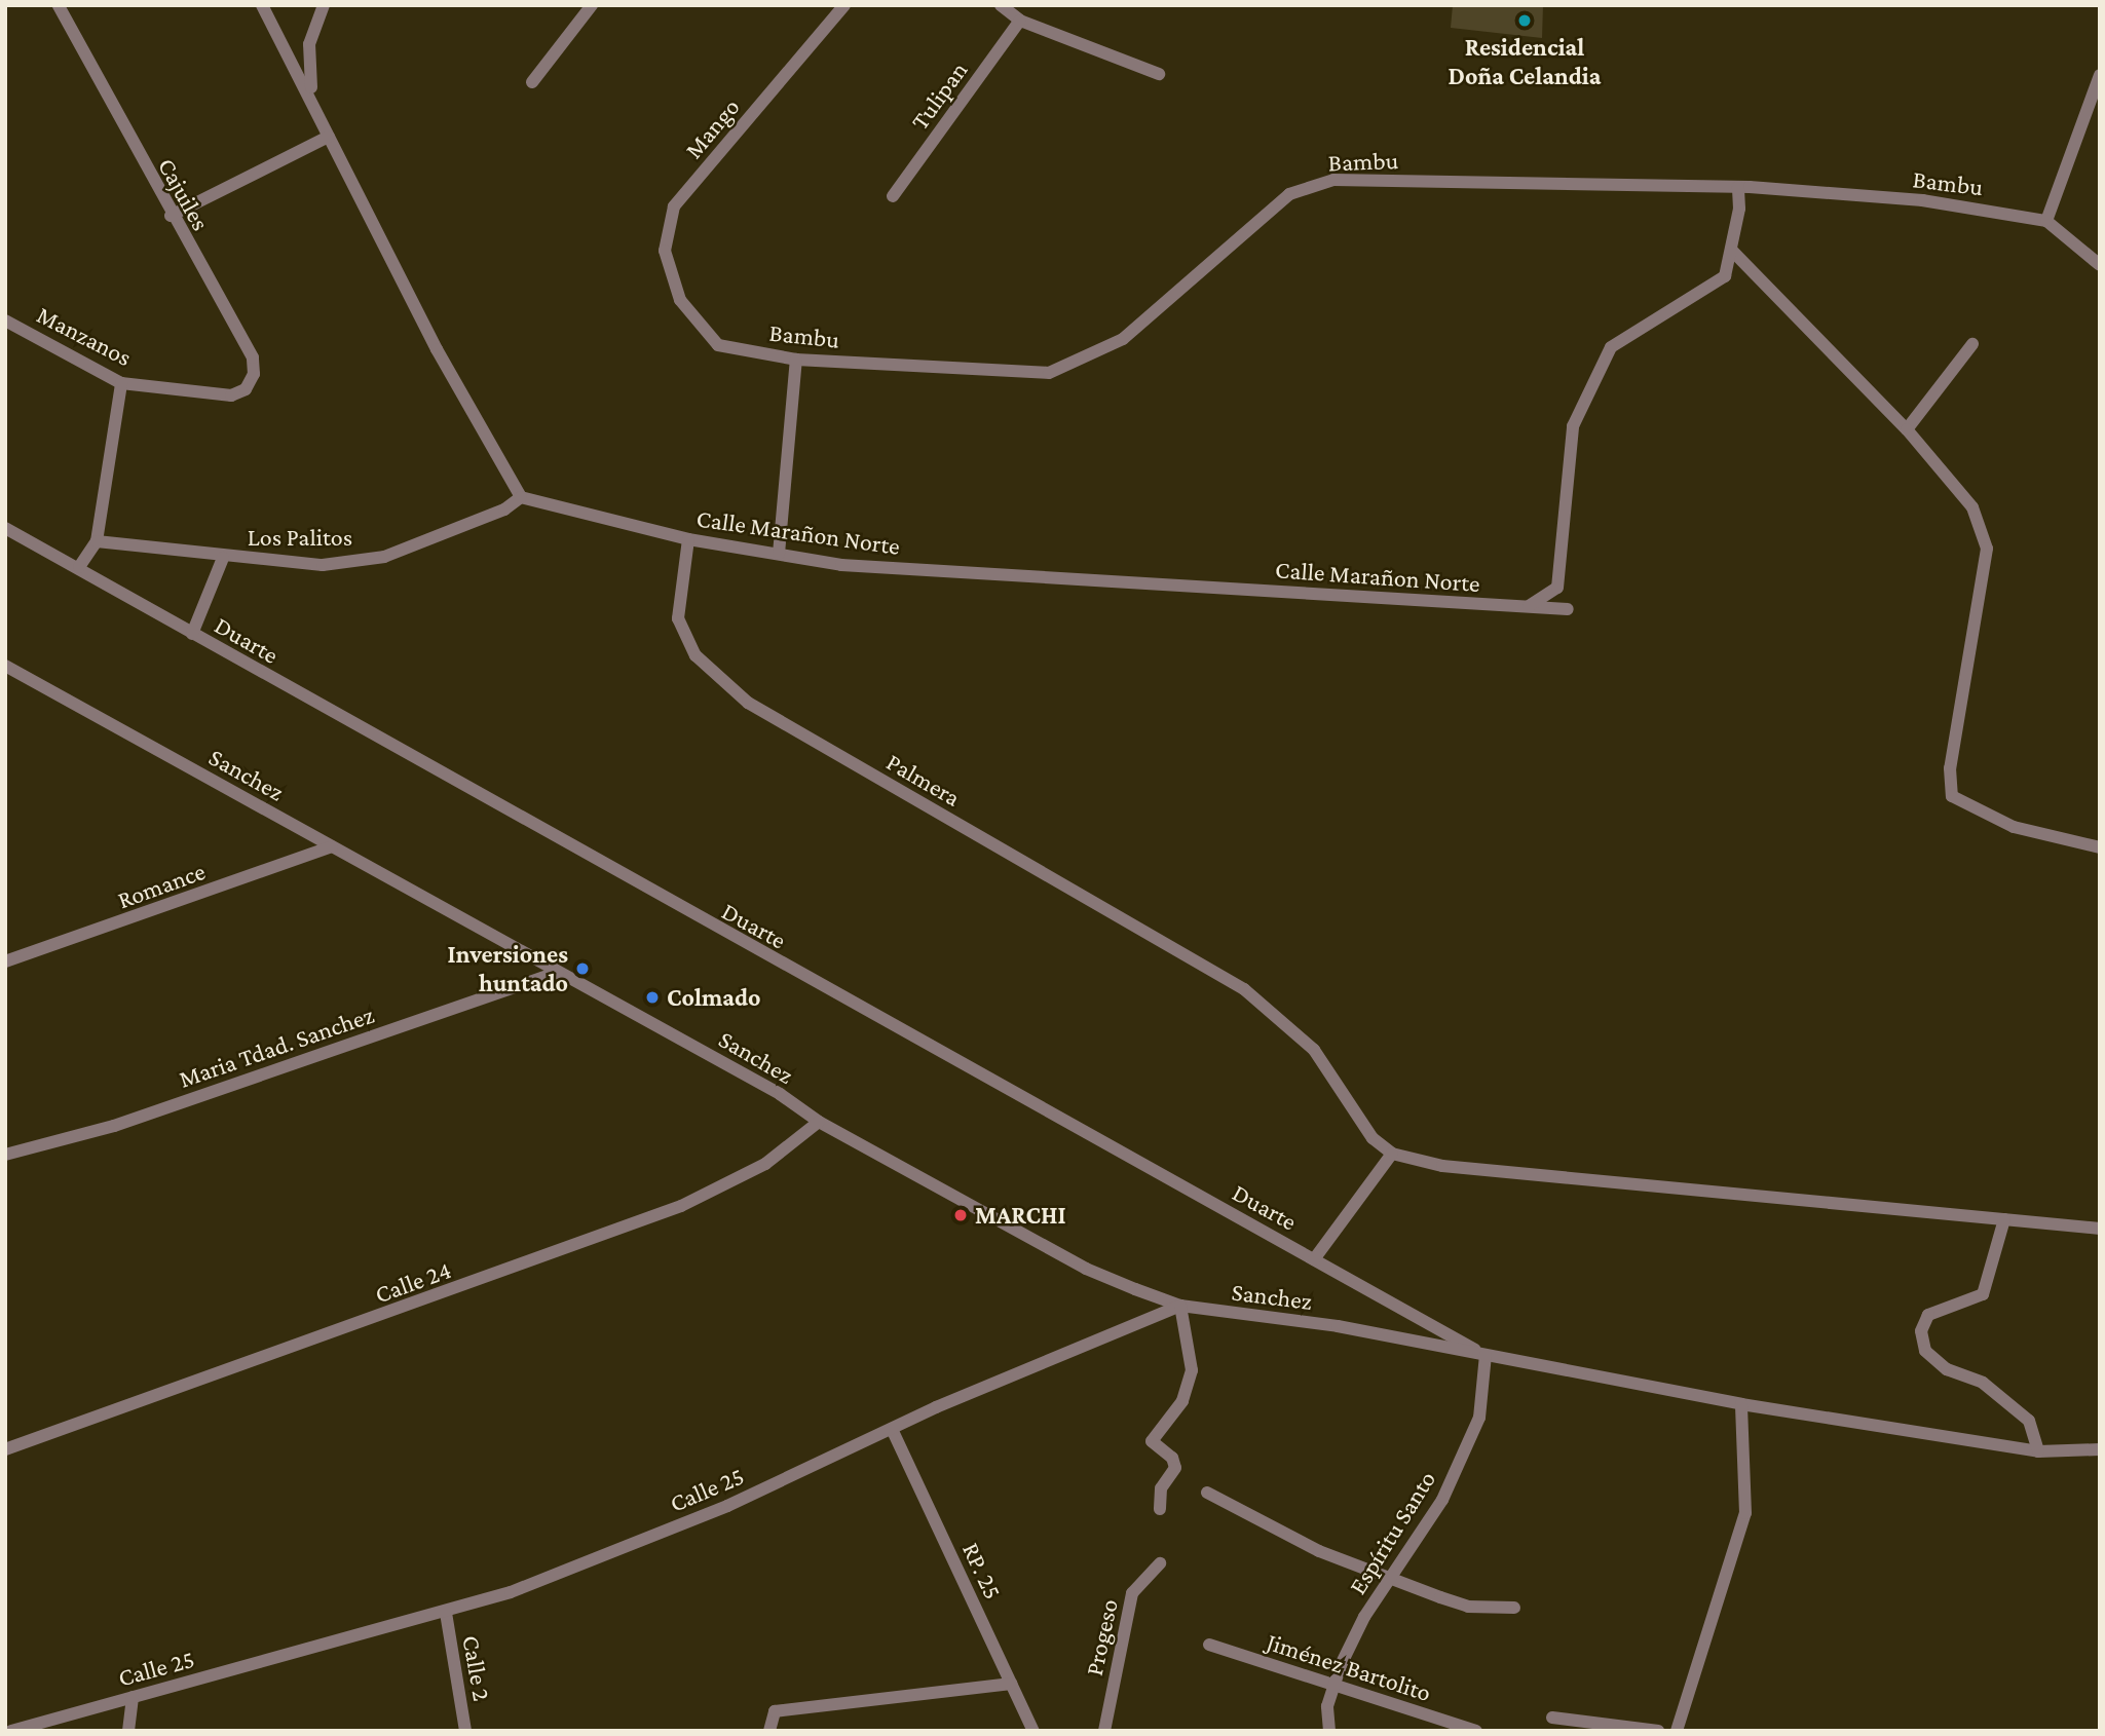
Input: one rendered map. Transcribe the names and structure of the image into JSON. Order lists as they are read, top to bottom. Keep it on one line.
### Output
{"streets":{"street":["Tulipan","Mango","Bambu","Cajuiles","Manzanos","Calle Marañon Norte","Los Palitos","Duarte","Sanchez","Palmera","Romance","Maria Tdad. Sanchez","Calle 24","Calle 25","Espíritu Santo","RP. 25","Progeso","Jiménez Bartolito","Calle 2"]},"crossings":[["Mango","Bambu"],["Cajuiles","Manzanos"],["Calle Marañon Norte","Los Palitos"],["Calle Marañon Norte","Palmera"],["Duarte","Sanchez"],["Duarte","Espíritu Santo"],["Sanchez","Romance"],["Sanchez","Maria Tdad. Sanchez"],["Sanchez","Calle 24"],["Sanchez","Calle 25"],["Sanchez","Espíritu Santo"],["Calle 25","RP. 25"],["Calle 25","Calle 2"],["Espíritu Santo","Jiménez Bartolito"]],"places":["Residencial Doña Celandia","Inversiones huntado","Colmado","MARCHI"]}
